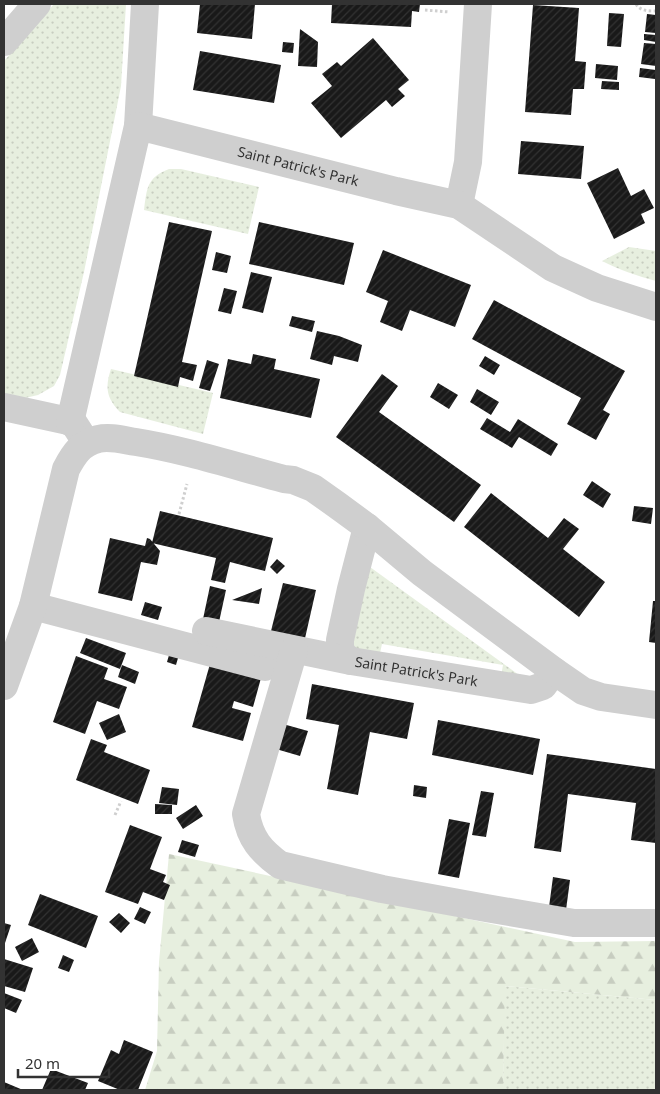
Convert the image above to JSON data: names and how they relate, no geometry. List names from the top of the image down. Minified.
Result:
{"streets":{"street":["Saint Patrick's Park"]},"scale_bar":"20 m"}
